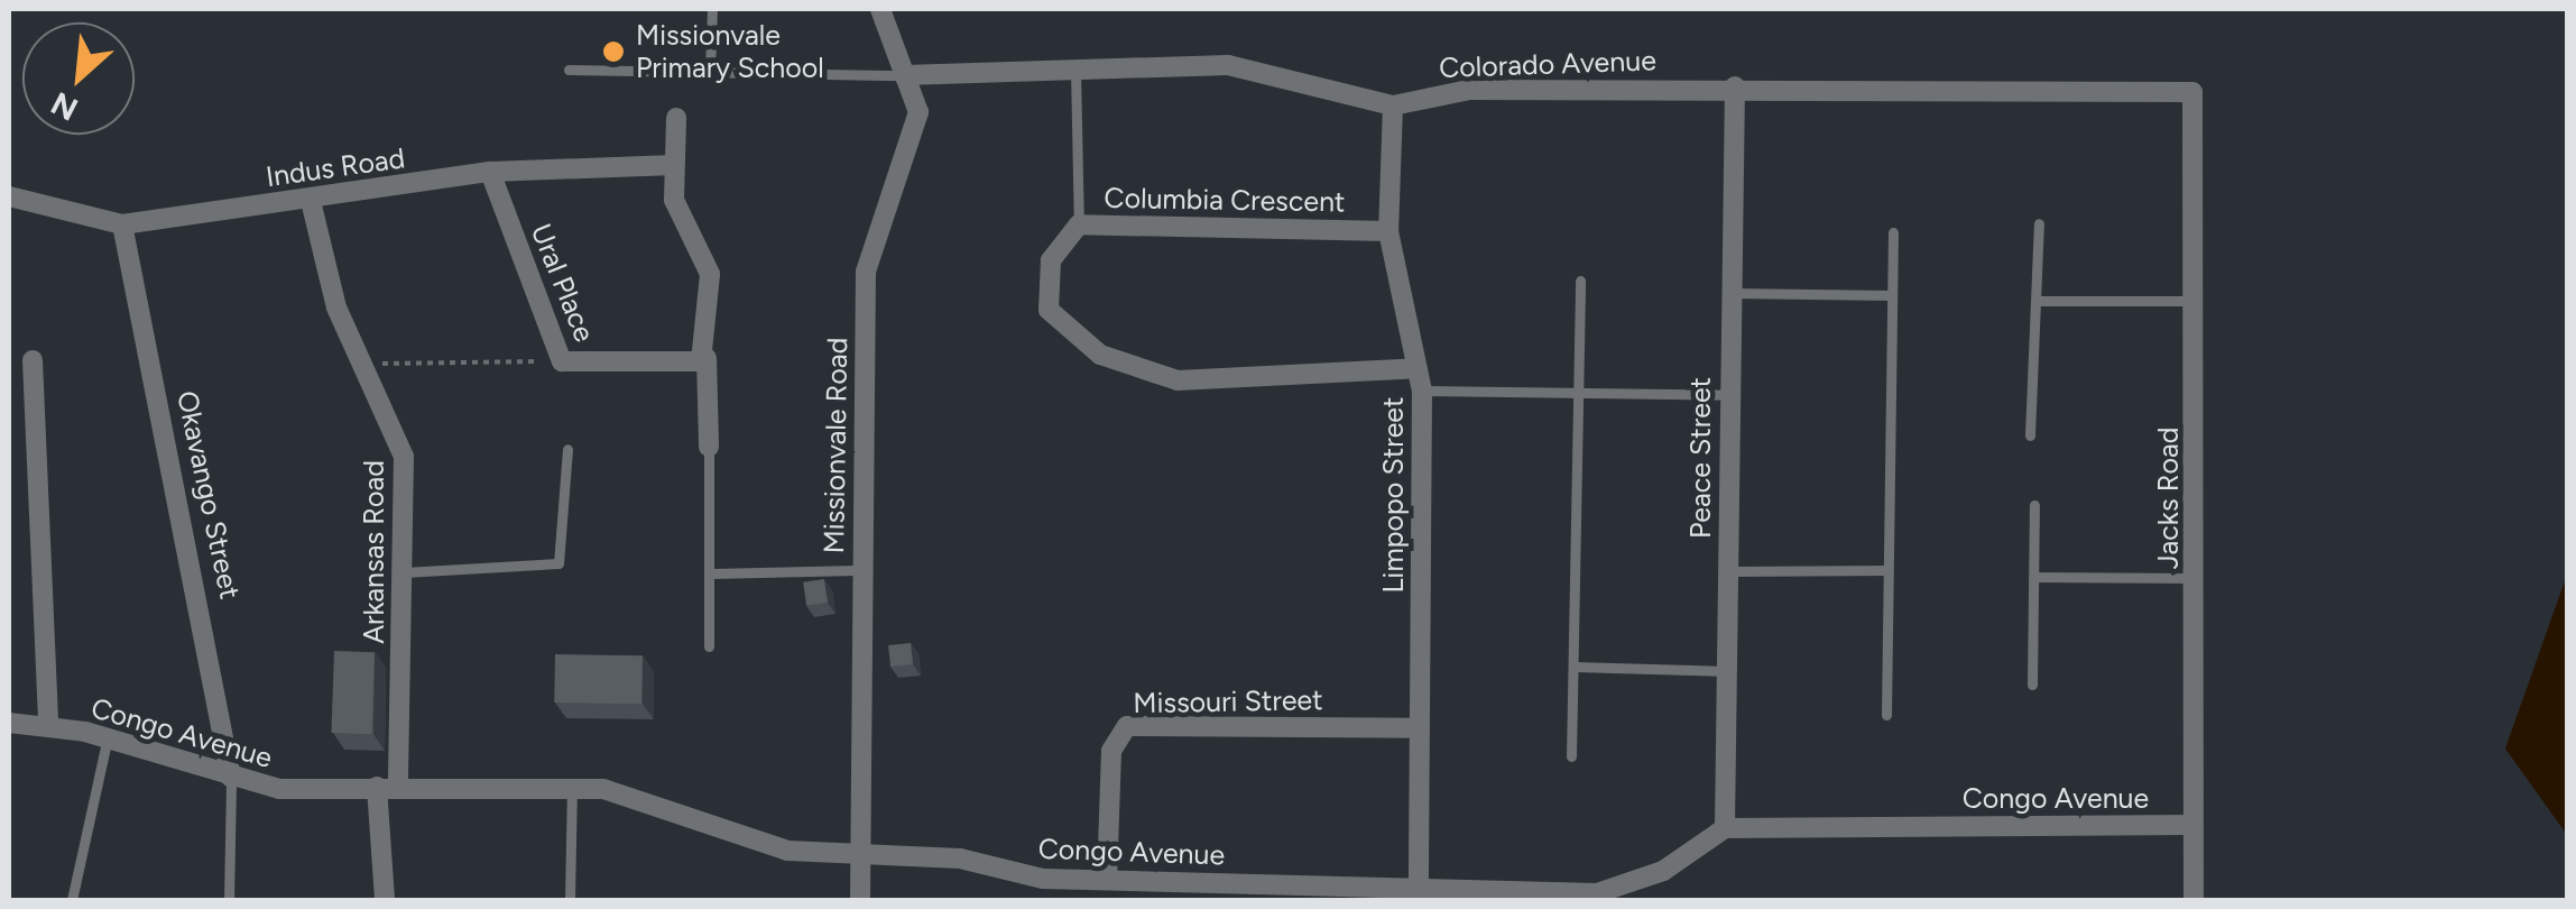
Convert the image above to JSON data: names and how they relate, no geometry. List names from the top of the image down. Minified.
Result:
{"streets":{"street":["Colorado Avenue","Indus Road","Columbia Crescent","Ural Place","Missionvale Road","Peace Street","Okavango Street","Limpopo Street","Jacks Road","Arkansas Road","Missouri Street","Congo Avenue"]},"crossings":[["Colorado Avenue","Missionvale Road"],["Colorado Avenue","Peace Street"],["Colorado Avenue","Limpopo Street"],["Colorado Avenue","Jacks Road"],["Indus Road","Ural Place"],["Indus Road","Okavango Street"],["Indus Road","Arkansas Road"],["Columbia Crescent","Limpopo Street"],["Missionvale Road","Congo Avenue"],["Peace Street","Congo Avenue"],["Okavango Street","Congo Avenue"],["Limpopo Street","Missouri Street"],["Limpopo Street","Congo Avenue"],["Jacks Road","Congo Avenue"],["Arkansas Road","Congo Avenue"],["Missouri Street","Congo Avenue"]],"places":["Missionvale Primary School"],"north":"bottom left"}
